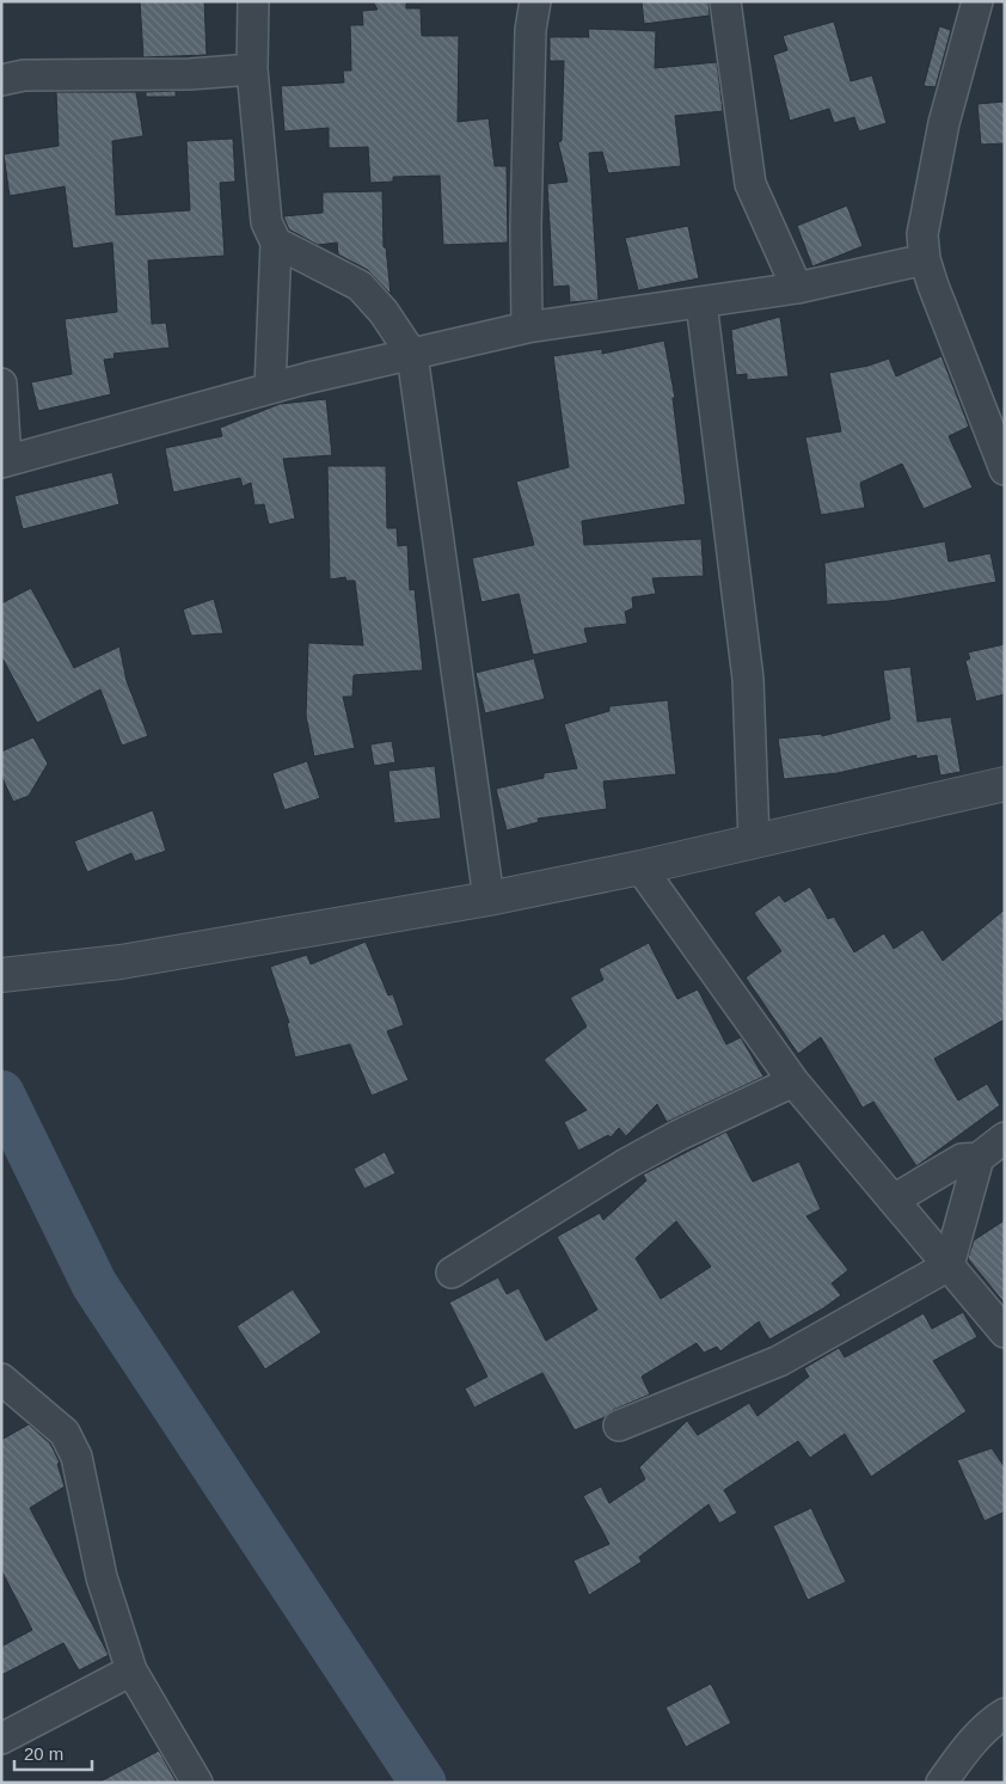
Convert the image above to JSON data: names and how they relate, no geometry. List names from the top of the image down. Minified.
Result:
{"scale_bar":"20 m"}
